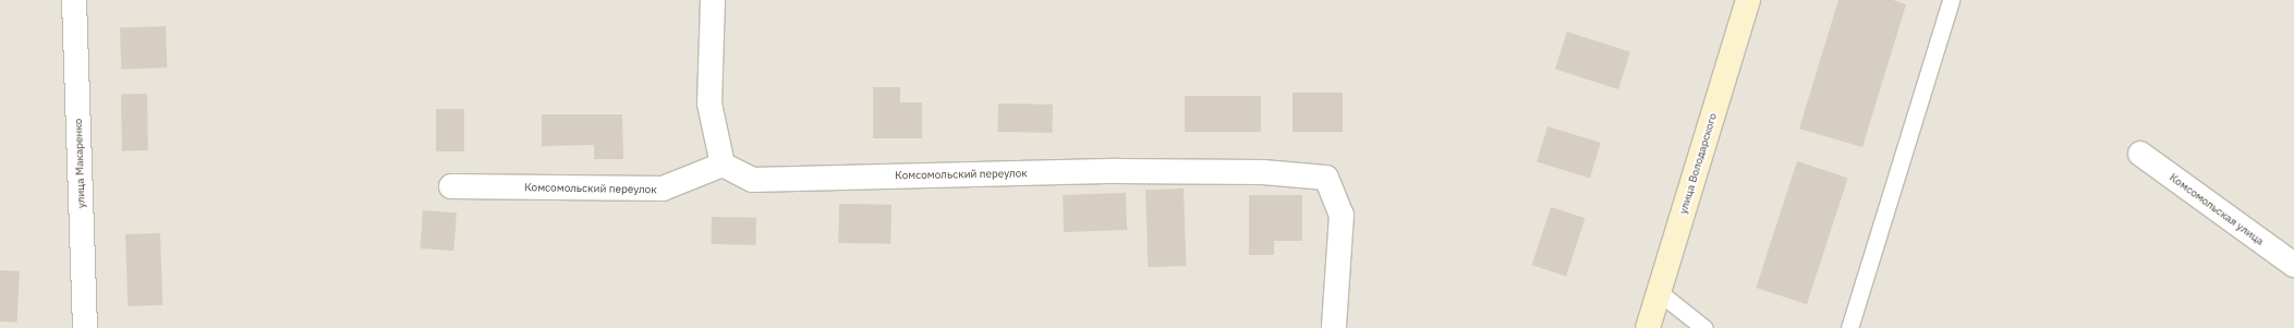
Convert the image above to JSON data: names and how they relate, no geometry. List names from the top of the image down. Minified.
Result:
{"streets":{"main road":["улица Володарского"],"street":["улица Макаренко","Комсомольский переулок","Комсомольская улица"]}}
